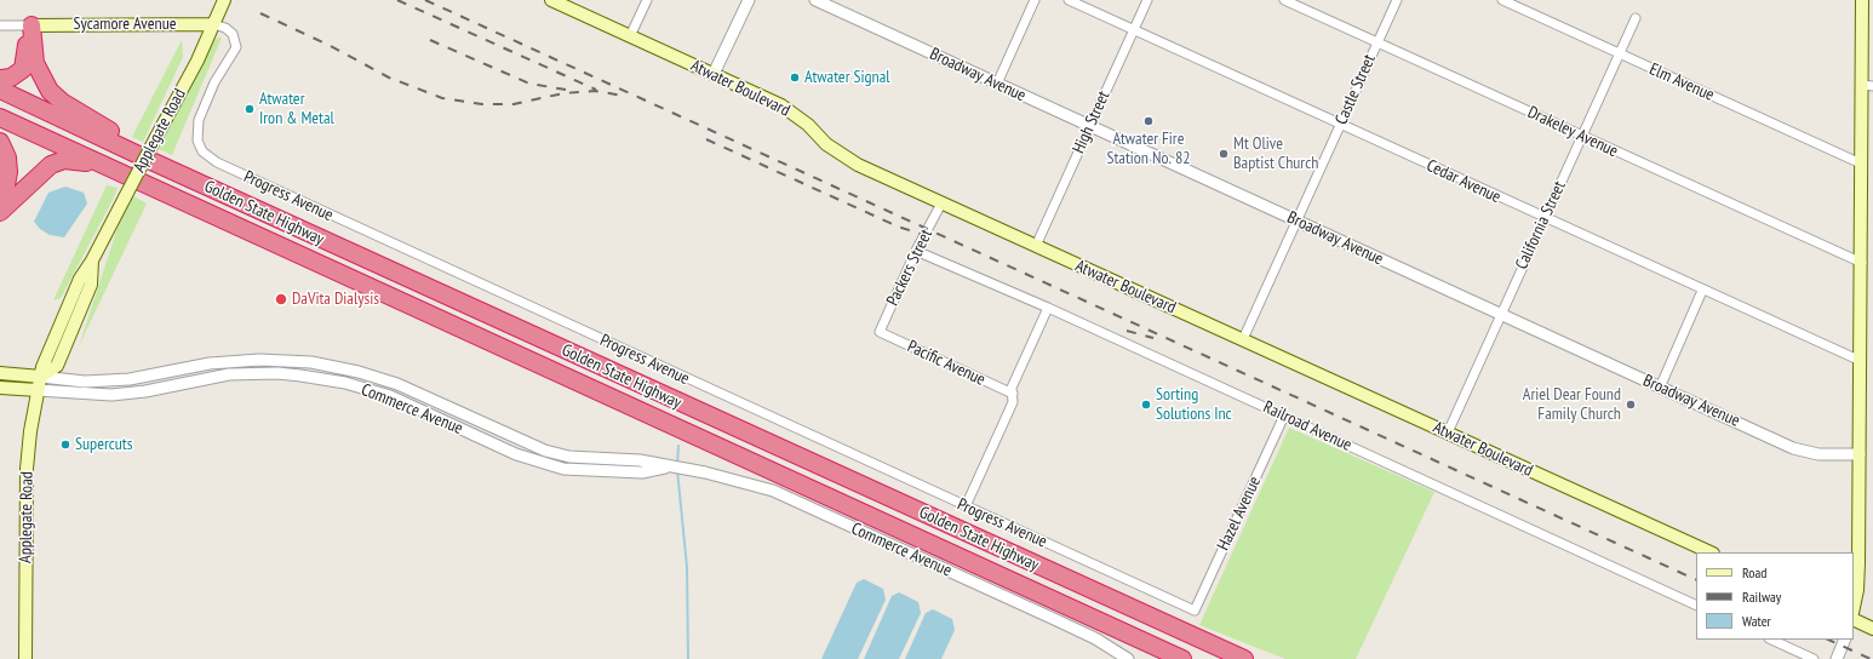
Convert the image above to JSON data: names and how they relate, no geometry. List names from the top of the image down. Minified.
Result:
{"streets":{"highway":["Golden State Highway"],"main road":["Sycamore Avenue","Atwater Boulevard","Applegate Road"],"street":["Broadway Avenue","Elm Avenue","Castle Street","High Street","Drakeley Avenue","Cedar Avenue","Progress Avenue","California Street","Packers Street","Pacific Avenue","Commerce Avenue","Railroad Avenue","Hazel Avenue"]},"crossings":[["Sycamore Avenue","Applegate Road"],["Sycamore Avenue","Progress Avenue"],["Broadway Avenue","Castle Street"],["Broadway Avenue","High Street"],["Broadway Avenue","California Street"],["Elm Avenue","California Street"],["Atwater Boulevard","Castle Street"],["Atwater Boulevard","High Street"],["Atwater Boulevard","California Street"],["Atwater Boulevard","Packers Street"],["Castle Street","Drakeley Avenue"],["Castle Street","Cedar Avenue"],["High Street","Cedar Avenue"],["Applegate Road","Progress Avenue"],["Applegate Road","Commerce Avenue"],["Drakeley Avenue","California Street"],["Cedar Avenue","California Street"],["Progress Avenue","Hazel Avenue"],["Packers Street","Pacific Avenue"],["Packers Street","Railroad Avenue"],["Railroad Avenue","Hazel Avenue"]],"places":["Atwater Signal","Atwater Iron & Metal","Atwater Fire Station No. 82","Mt Olive Baptist Church","DaVita Dialysis","Sorting Solutions Inc","Ariel Dear Found Family Church","Supercuts"],"legend":["Road","Railway","Water"]}
